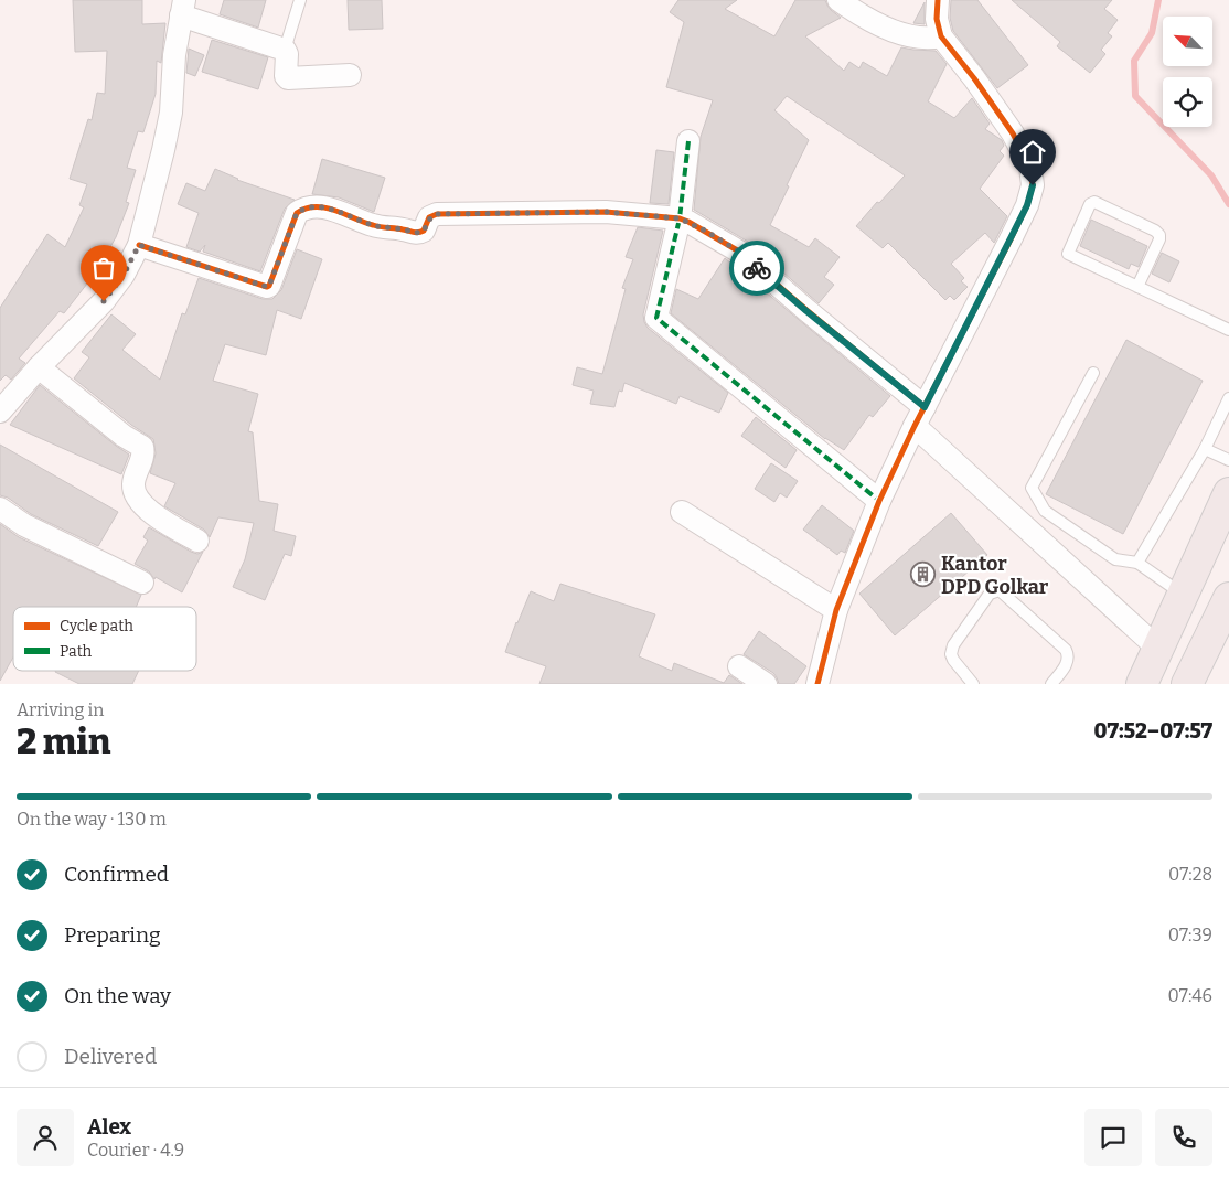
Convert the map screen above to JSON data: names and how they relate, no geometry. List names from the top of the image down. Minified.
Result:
{"places":{"building":["Kantor DPD Golkar"]},"legend":["Cycle path","Path"],"north":"top left","page":{"heading":["2 min","Arriving in","07:52–07:57"],"panel":["Alex","Courier · 4.9"],"bar":"On the way · 130 m","list":[["Confirmed","07:28"],["Preparing","07:39"],["On the way","07:46"],"Delivered"]}}
